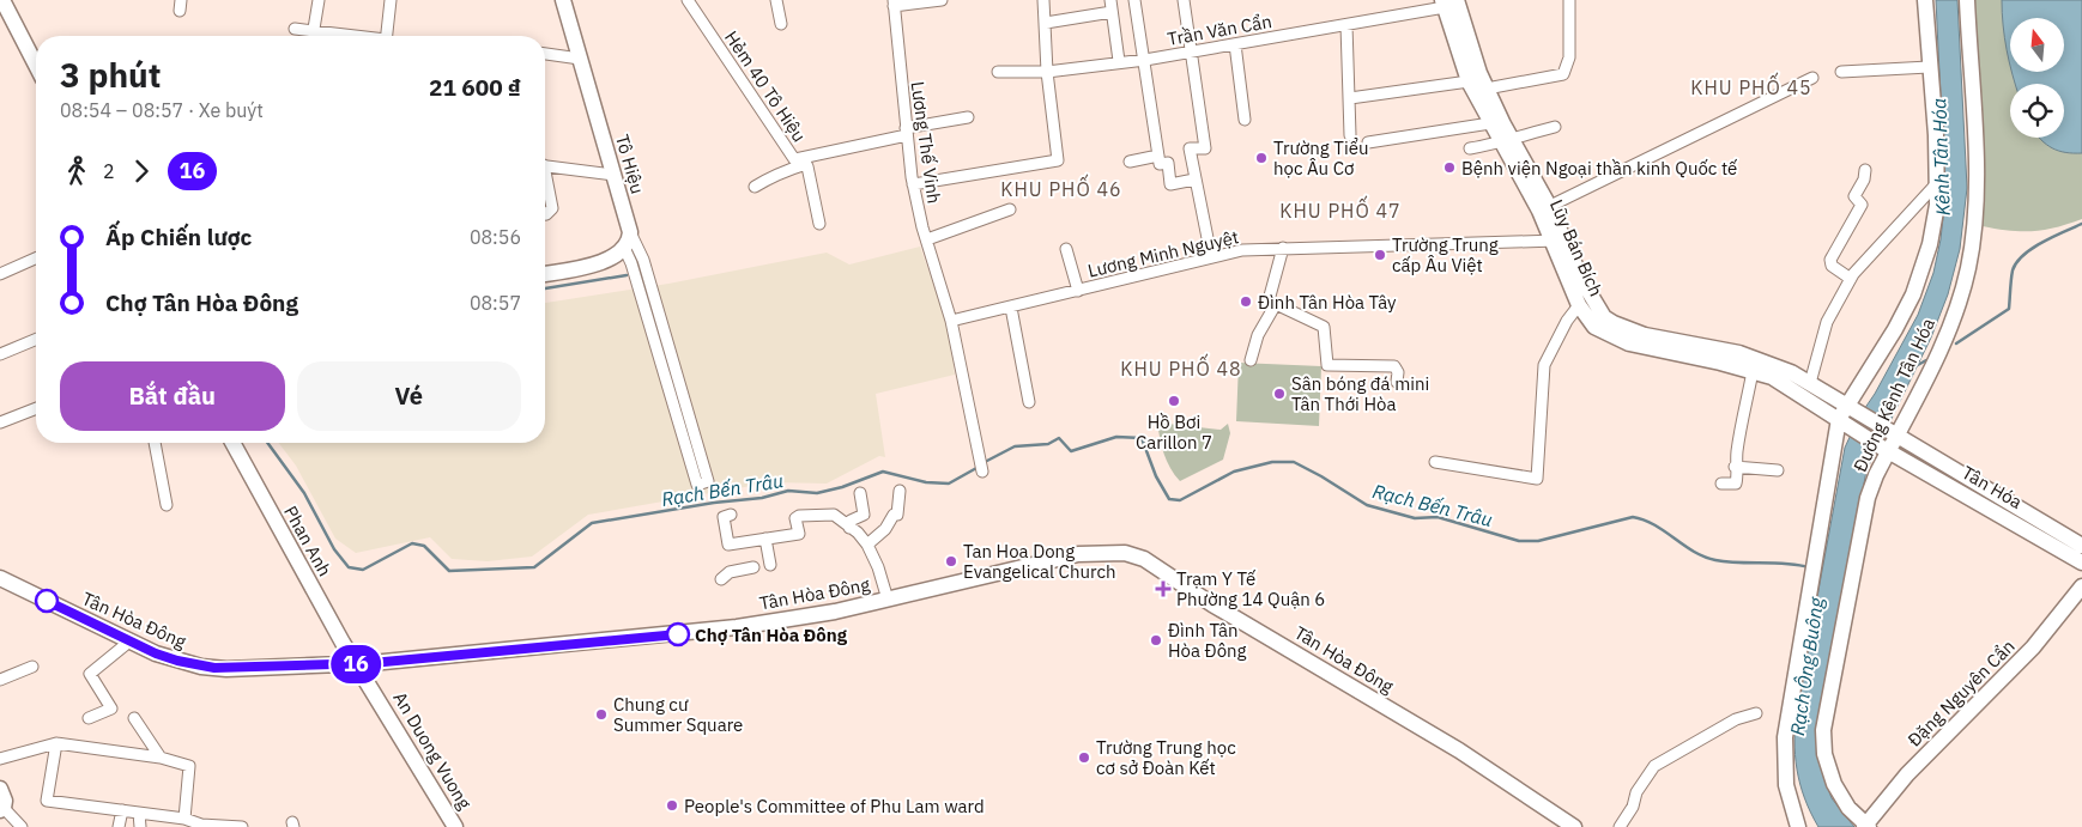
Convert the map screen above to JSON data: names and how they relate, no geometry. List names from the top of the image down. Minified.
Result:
{"streets":{"street":["Trần Văn Cẩn","Hẻm 40 Tô Hiệu","Lương Thế Vinh","Tô Hiệu","Lũy Bán Bích","Lương Minh Nguyệt","Đường Kênh Tân Hóa","Tân Hóa","Phan Anh","Tân Hòa Đông","Đặng Nguyên Cẩn","An Duong Vuong"]},"crossings":[["Trần Văn Cẩn","Lũy Bán Bích"],["Lương Thế Vinh","Lương Minh Nguyệt"],["Lũy Bán Bích","Lương Minh Nguyệt"],["Lũy Bán Bích","Đường Kênh Tân Hóa"],["Lũy Bán Bích","Tân Hóa"],["Lương Minh Nguyệt","Tân Hóa"],["Đường Kênh Tân Hóa","Tân Hóa"],["Đường Kênh Tân Hóa","Đặng Nguyên Cẩn"],["Phan Anh","Tân Hòa Đông"],["Phan Anh","An Duong Vuong"],["Tân Hòa Đông","An Duong Vuong"]],"districts":["KHU PHỐ 45","KHU PHỐ 46","KHU PHỐ 47","KHU PHỐ 48"],"water":["Kênh Tân Hóa","Rạch Bến Trâu","Rạch Ông Buông"],"places":{"other":["Trường Tiểu học Âu Cơ","Bệnh viện Ngoại thần kinh Quốc tế","Trường Trung cấp Âu Việt","Đình Tân Hòa Tây","Sân bóng đá mini Tân Thới Hòa","Hồ Bơi Carillon 7","Tan Hoa Dong Evangelical Church","Chợ Tân Hòa Đông","Đình Tân Hòa Đông","Chung cư Summer Square","Trường Trung học cơ sở Đoàn Kết","People's Committee of Phu Lam ward"],"health":["Trạm Y Tế Phường 14 Quận 6"]},"lines":["bus line 16"],"north":"top","page":{"on_map":"16","heading":["3 phút","08:54 – 08:57 · Xe buýt","21 600 ₫"],"legs":["2","16"],"list":[{"name":"Ấp Chiến lược","value":"08:56"},{"name":"Chợ Tân Hòa Đông","value":"08:57"}],"buttons":["Bắt đầu","Vé"]}}
